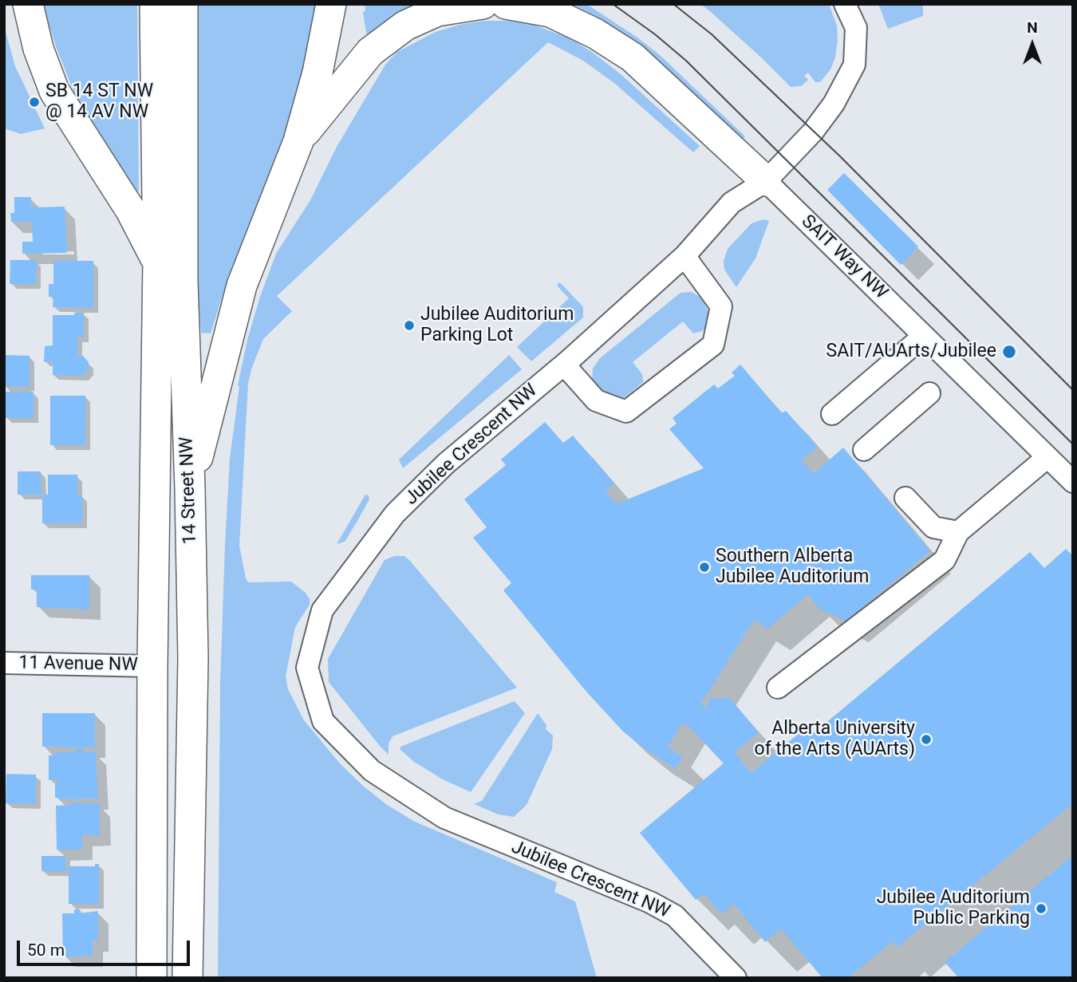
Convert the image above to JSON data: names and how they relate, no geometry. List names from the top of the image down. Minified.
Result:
{"streets":{"main road":["14 Street NW"],"street":["SAIT Way NW","Jubilee Crescent NW","11 Avenue NW"]},"crossings":[["SAIT Way NW","Jubilee Crescent NW"],["14 Street NW","11 Avenue NW"]],"places":["SB 14 ST NW @ 14 AV NW","Jubilee Auditorium Parking Lot","SAIT/AUArts/Jubilee","Southern Alberta Jubilee Auditorium","Alberta University of the Arts (AUArts)","Jubilee Auditorium Public Parking"],"scale_bar":"50 m","north":"top"}
